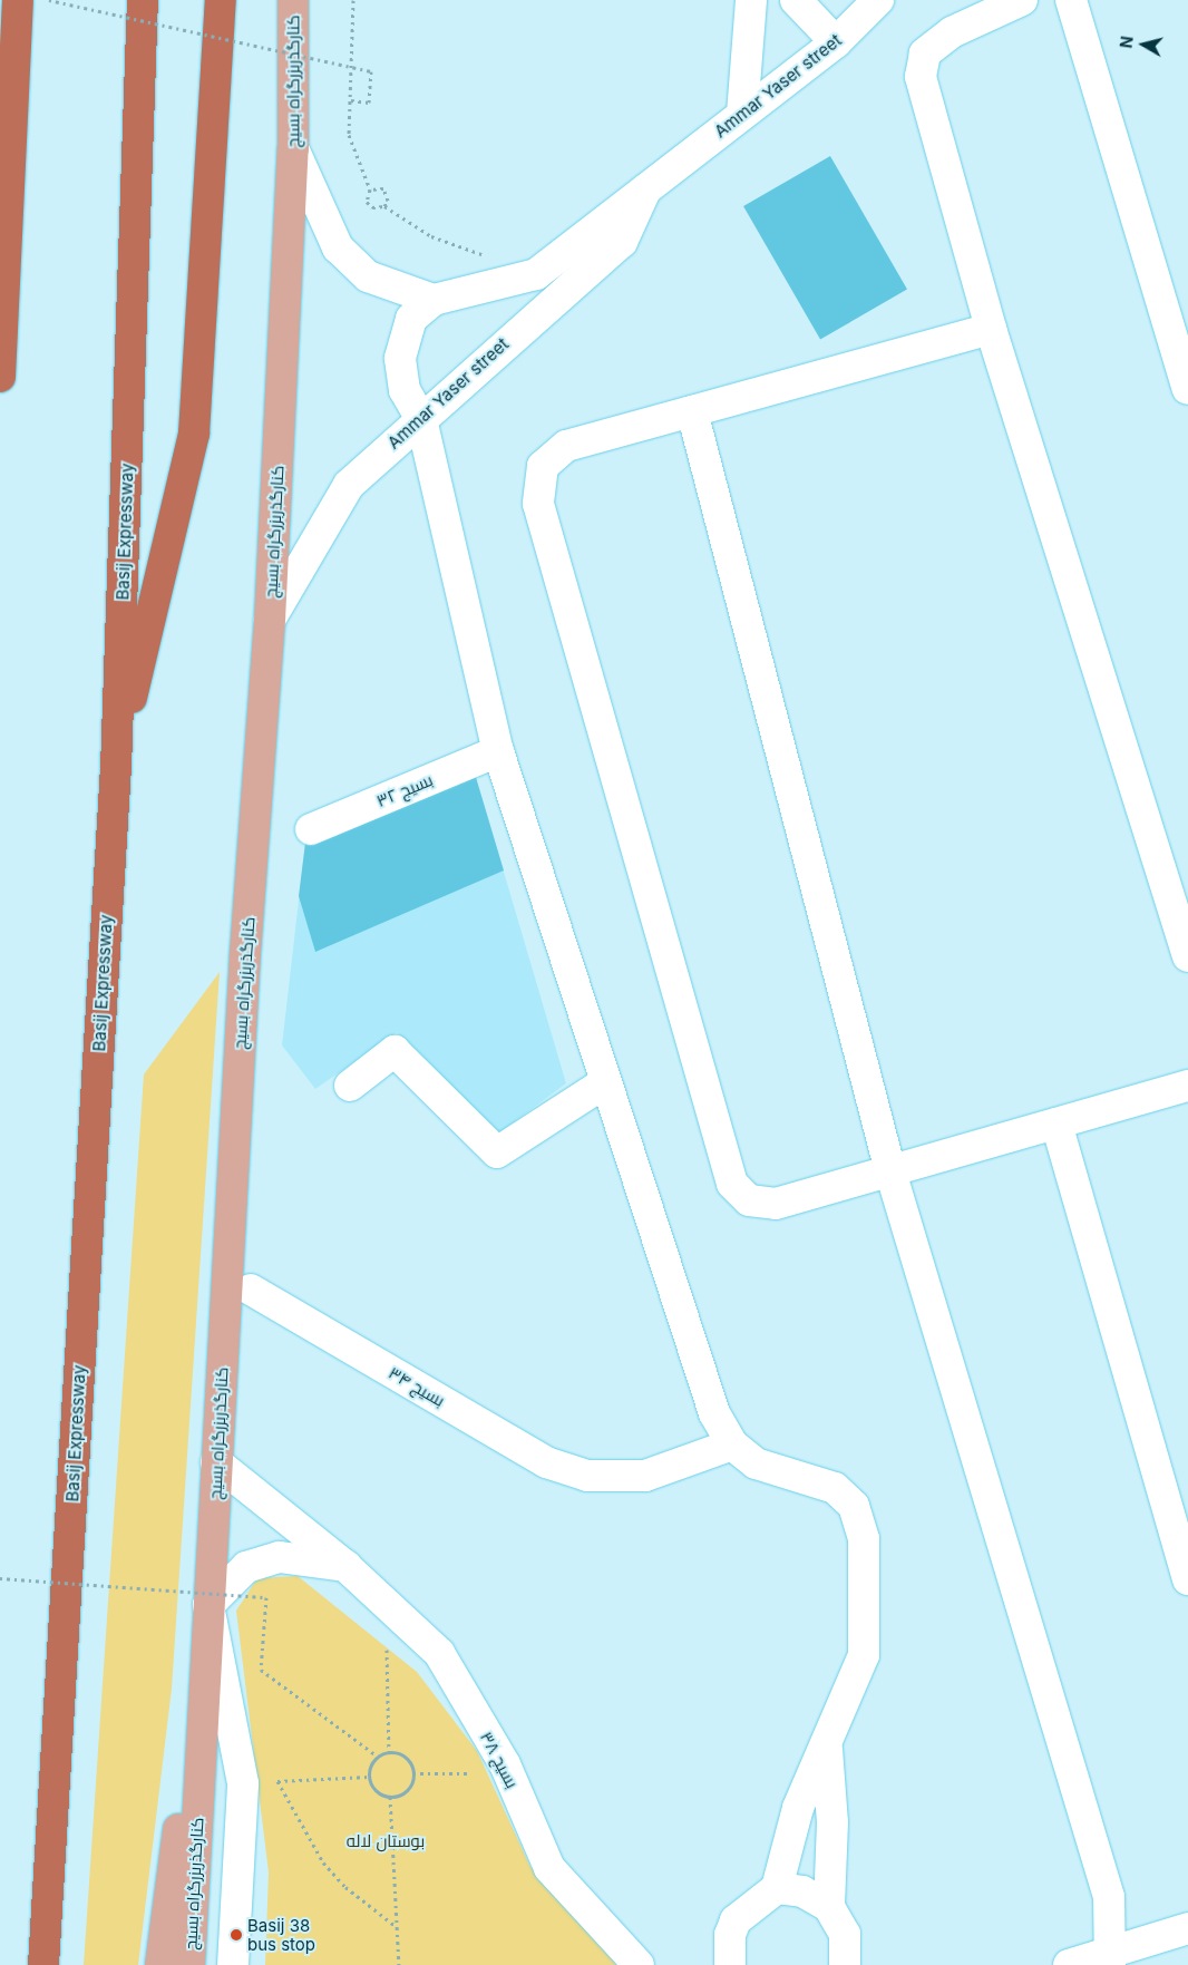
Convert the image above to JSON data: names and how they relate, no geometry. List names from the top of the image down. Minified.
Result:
{"streets":{"highway":["Basij Expressway"],"main road":["کنارگذربزرگراه بسیج"],"street":["Ammar Yaser street","بسیج ۳۲","بسیج ۳۴","بسیج ۳۸"]},"crossings":[["کنارگذربزرگراه بسیج","Ammar Yaser street"],["کنارگذربزرگراه بسیج","بسیج ۳۸"]],"parks":["بوستان لاله"],"places":["Basij 38 bus stop"],"north":"left"}
